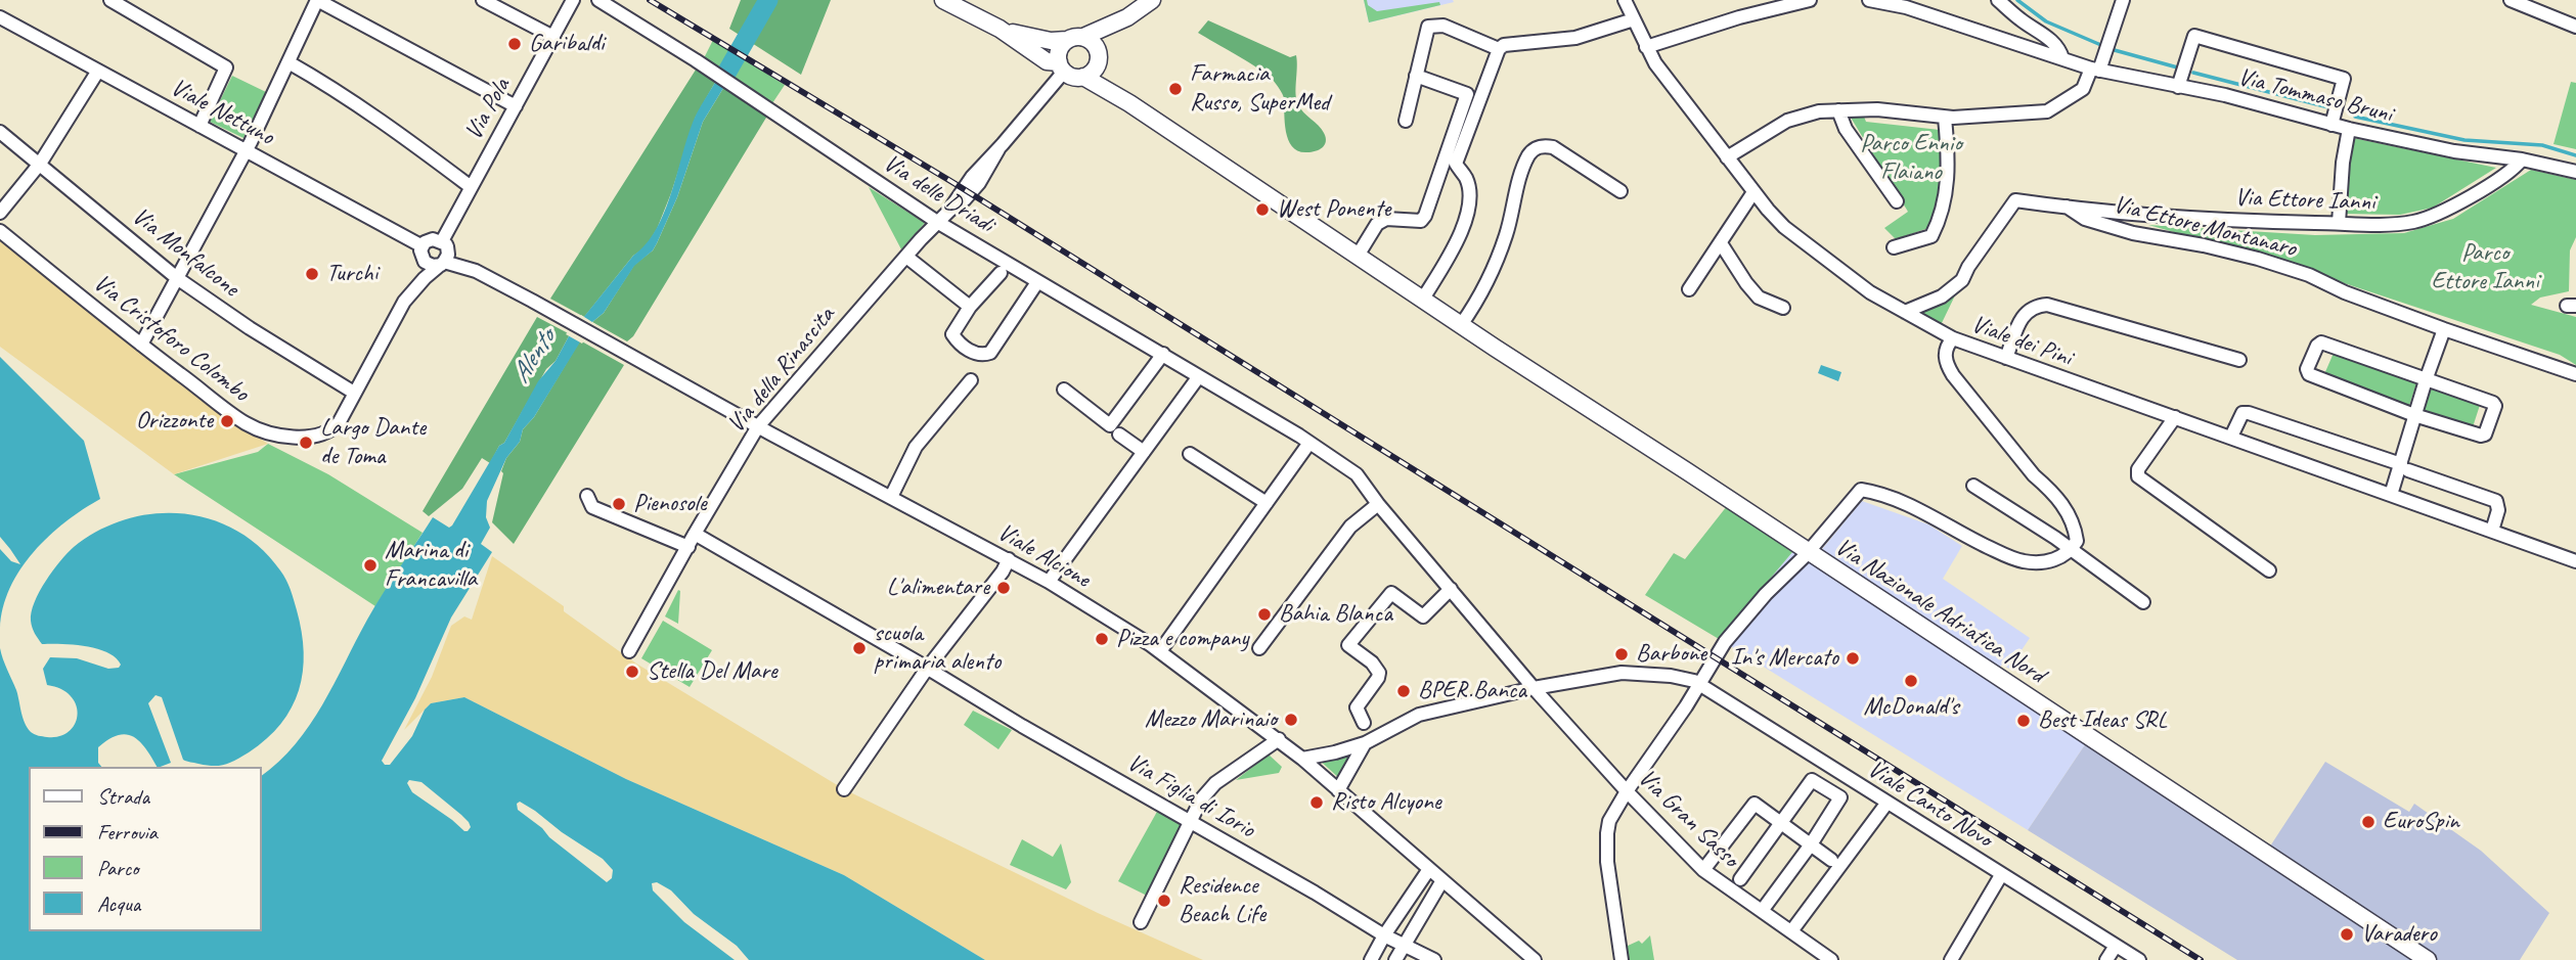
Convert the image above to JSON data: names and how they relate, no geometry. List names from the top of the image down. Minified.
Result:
{"streets":{"main road":["Via Nazionale Adriatica Nord"],"street":["Via Tommaso Bruni","Via Pola","Viale Nettuno","Via delle Driadi","Via Ettore Ianni","Via Ettore Montanaro","Via Monfalcone","Via Cristoforo Colombo","Viale dei Pini","Via della Rinascita","Viale Alcione","Via Figlia di Iorio","Viale Canto Novo","Via Gran Sasso"]},"crossings":[["Via Tommaso Bruni","Via Ettore Ianni"],["Via Pola","Viale Nettuno"],["Via Pola","Viale Alcione"],["Viale Nettuno","Viale Alcione"],["Via delle Driadi","Via della Rinascita"],["Via delle Driadi","Via Gran Sasso"],["Via Ettore Ianni","Via Ettore Montanaro"],["Via Monfalcone","Via Cristoforo Colombo"],["Via della Rinascita","Viale Alcione"],["Via della Rinascita","Via Nazionale Adriatica Nord"],["Via della Rinascita","Via Figlia di Iorio"]],"water":["Alento"],"parks":["Parco Ennio Flaiano","Parco Ettore Ianni"],"places":["Garibaldi","Farmacia Russo, SuperMed","West Ponente","Turchi","Orizzonte","Largo Dante de Toma","Pienosole","Marina di Francavilla","L'alimentare","Bahia Blanca","Pizza e company","scuola primaria alento","Barbone","In's Mercato","Stella Del Mare","McDonald's","BPER Banca","Mezzo Marinaio","Best Ideas SRL","Risto Alcyone","EuroSpin","Residence Beach Life","Varadero"],"legend":["Strada","Ferrovia","Parco","Acqua"]}
